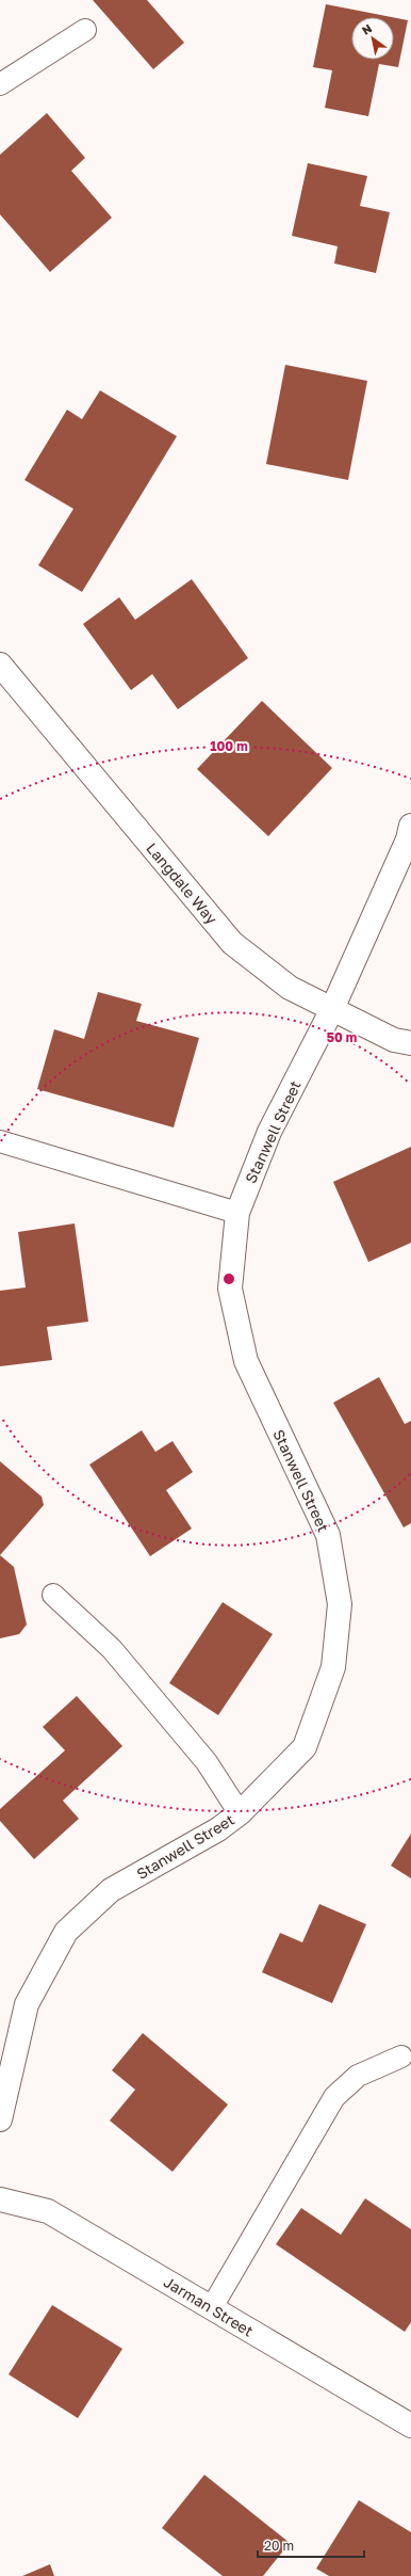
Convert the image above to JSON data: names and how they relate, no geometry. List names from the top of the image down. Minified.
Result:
{"streets":{"street":["Langdale Way","Stanwell Street","Jarman Street"]},"crossings":[["Langdale Way","Stanwell Street"]],"scale_bar":"20 m","north":"top left","rings":["100 m","50 m"]}
